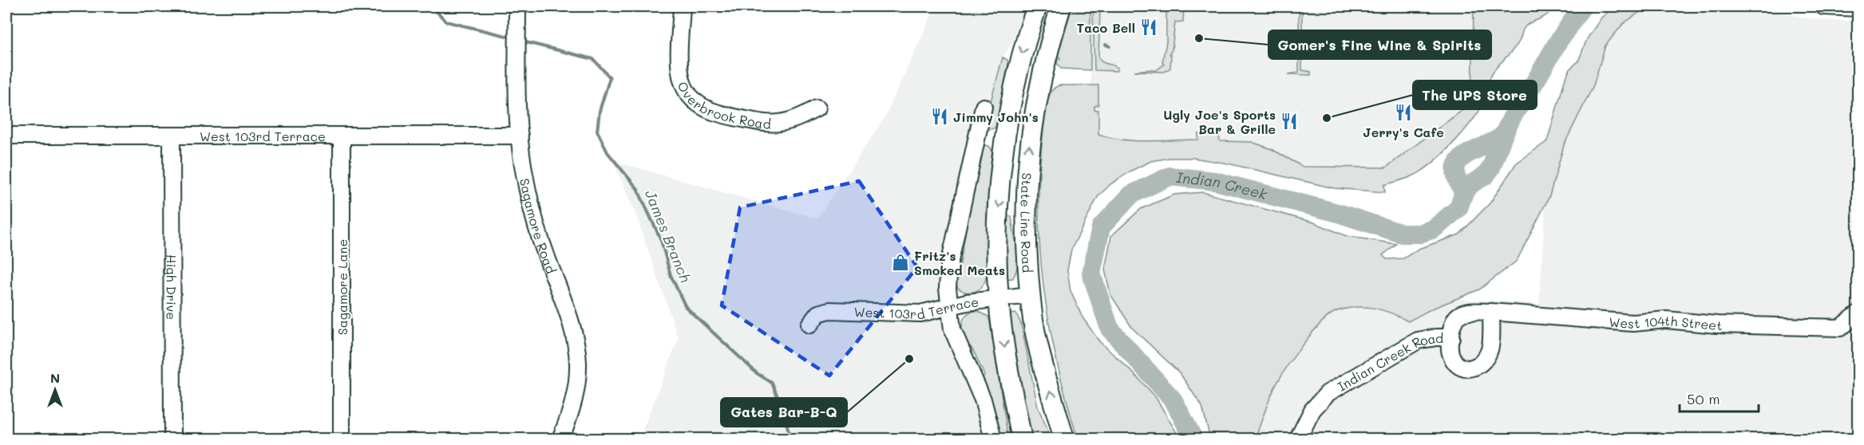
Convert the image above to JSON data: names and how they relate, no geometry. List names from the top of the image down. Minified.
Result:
{"streets":{"main road":["State Line Road"],"street":["Overbrook Road","West 103rd Terrace","Sagamore Road","High Drive","Sagamore Lane","West 104th Street","Indian Creek Road"]},"crossings":[["West 103rd Terrace","State Line Road"],["West 103rd Terrace","Sagamore Road"],["West 103rd Terrace","High Drive"],["West 103rd Terrace","Sagamore Lane"],["West 104th Street","Indian Creek Road"]],"water":["Indian Creek","James Branch"],"places":{"restaurant":["Taco Bell","Jerry's Cafe","Jimmy John's","Ugly Joe's Sports Bar & Grille"],"other":["Gomer's Fine Wine & Spirits","The UPS Store","Gates Bar-B-Q"],"shop":["Fritz's Smoked Meats"]},"scale_bar":"50 m","north":"top"}
